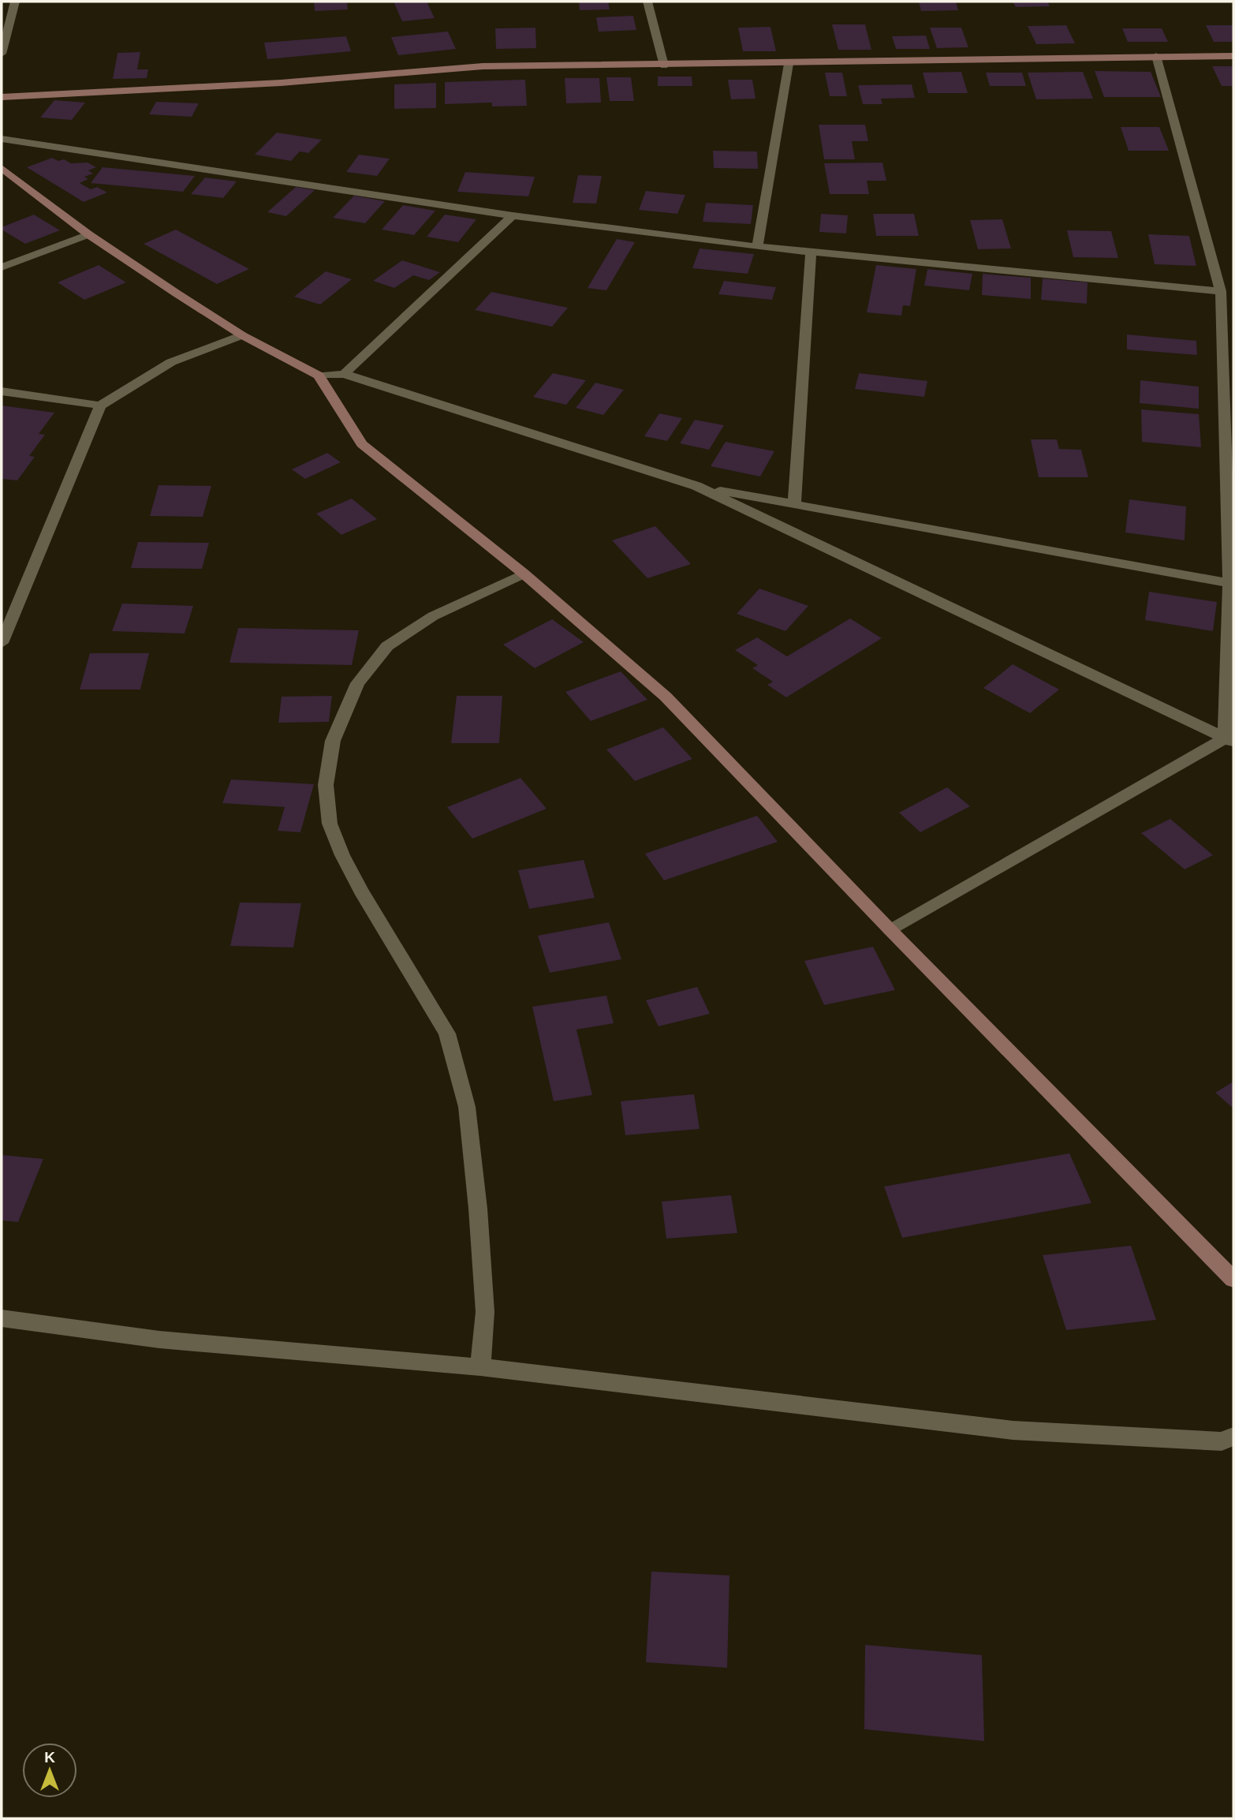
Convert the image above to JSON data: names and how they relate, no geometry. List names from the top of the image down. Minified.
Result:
{"north":"top"}
